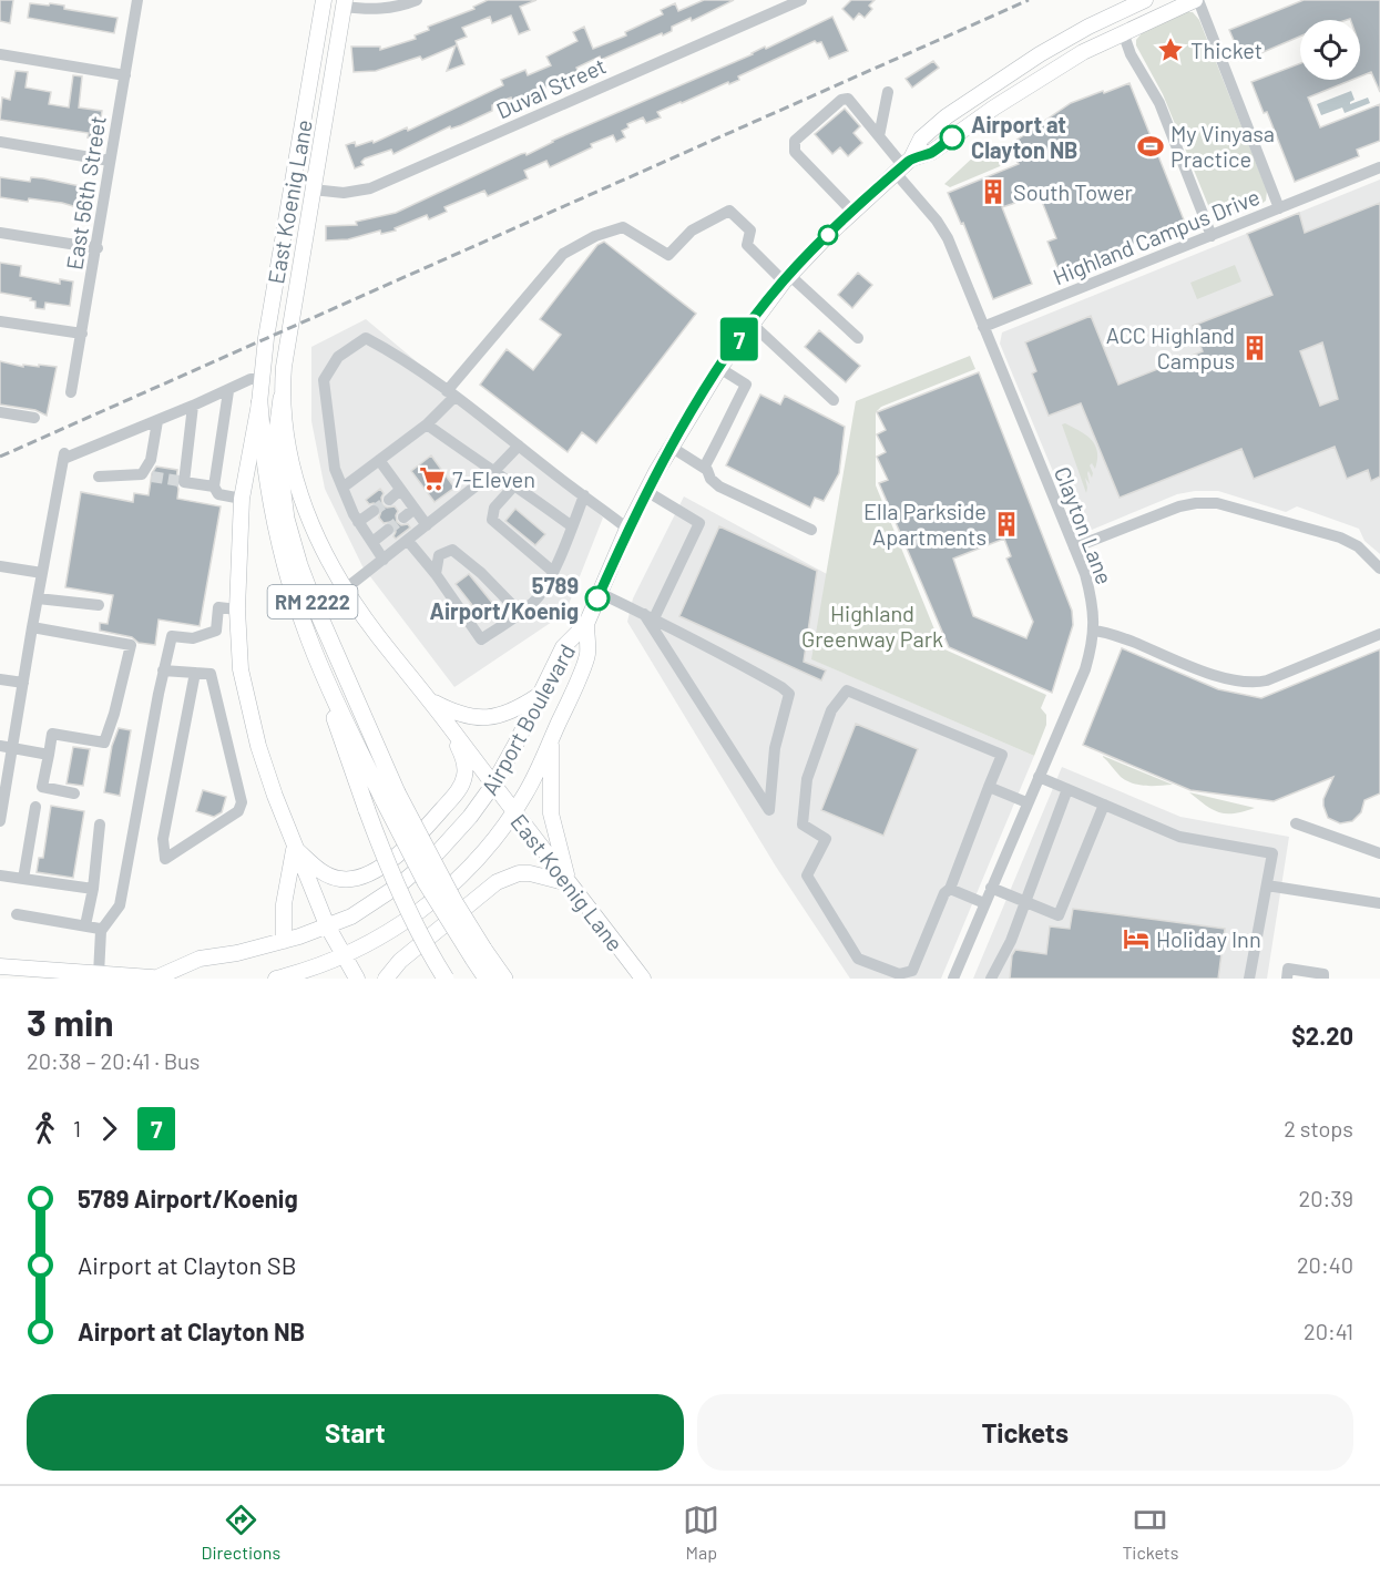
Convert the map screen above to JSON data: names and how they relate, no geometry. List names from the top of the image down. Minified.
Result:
{"streets":{"highway":["RM 2222"],"main road":["East Koenig Lane","Airport Boulevard"],"street":["Duval Street","East 56th Street","Highland Campus Drive","Clayton Lane"]},"crossings":[["Duval Street","East Koenig Lane"],["East Koenig Lane","RM 2222"],["East Koenig Lane","Airport Boulevard"],["Highland Campus Drive","Clayton Lane"],["Clayton Lane","Airport Boulevard"]],"parks":["Highland Greenway Park"],"places":{"place":["Thicket"],"other":["Airport at Clayton NB","5789 Airport/Koenig"],"sports":["My Vinyasa Practice"],"building":["South Tower","ACC Highland Campus","Ella Parkside Apartments"],"supermarket":["7-Eleven"],"hotel":["Holiday Inn"]},"lines":["bus line 7"],"page":{"on_map":"7","heading":["3 min","20:38 – 20:41 · Bus","$2.20"],"legs":["1","7","2 stops"],"list":[{"name":"5789 Airport/Koenig","value":"20:39"},{"name":"Airport at Clayton SB","value":"20:40"},{"name":"Airport at Clayton NB","value":"20:41"}],"buttons":["Start","Tickets"],"tabs":["Directions","Map","Tickets"]}}
